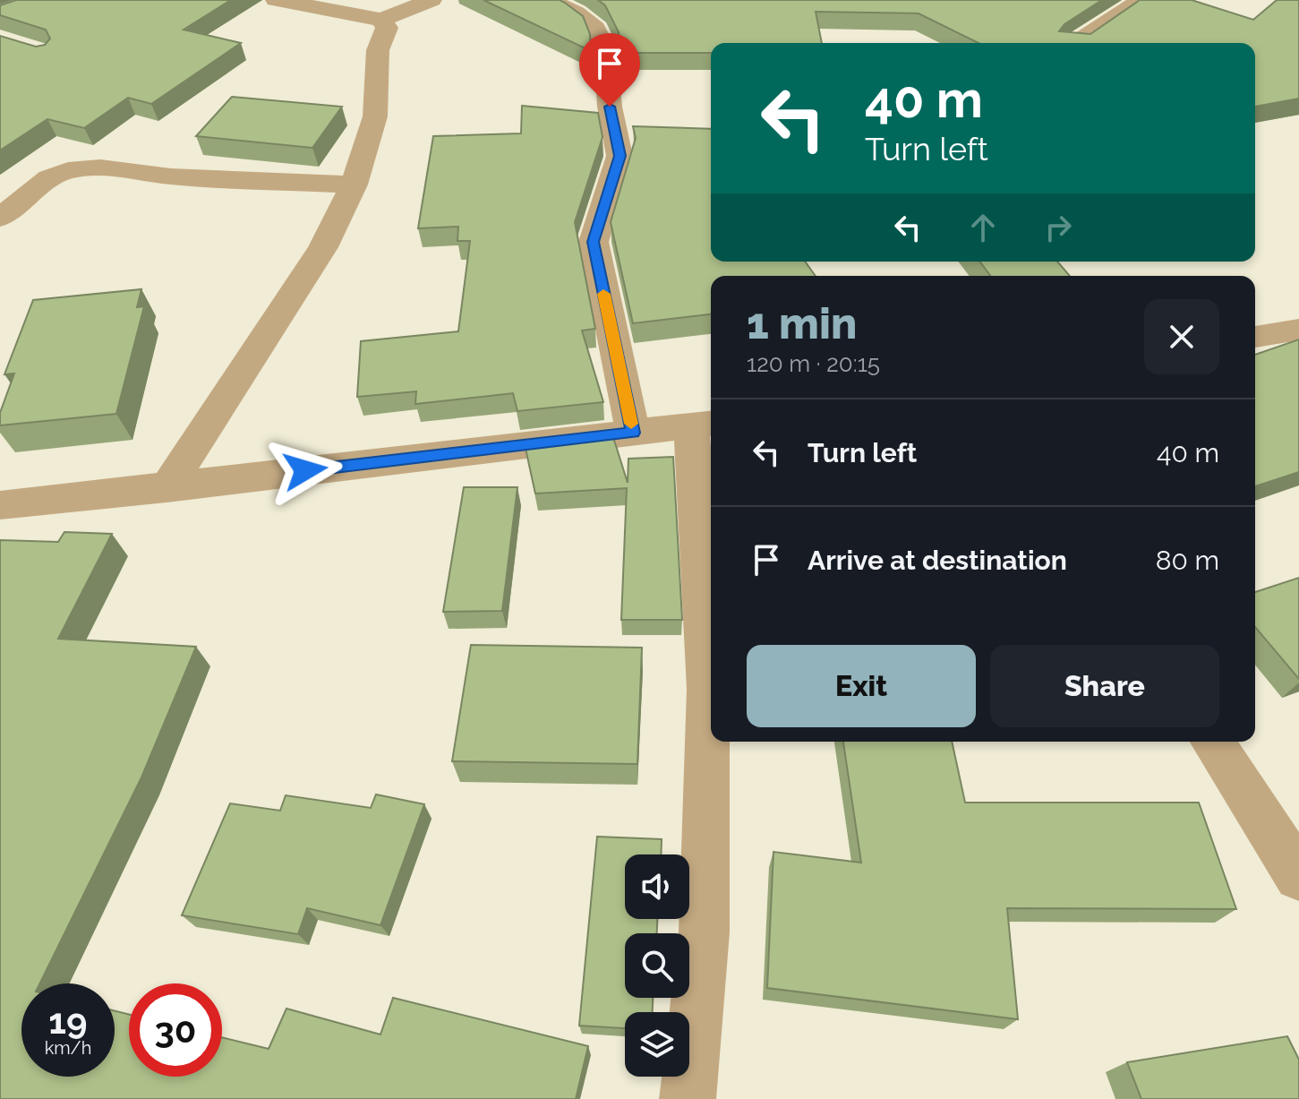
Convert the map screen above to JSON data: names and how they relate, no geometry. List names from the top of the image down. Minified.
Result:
{"page":{"turn":["40 m","Turn left"],"heading":["1 min","120 m · 20:15"],"list":[{"name":"Turn left","value":"40 m"},{"name":"Arrive at destination","value":"80 m"}],"buttons":["Exit","Share"],"speed":"19 km/h","limit":"30"}}
